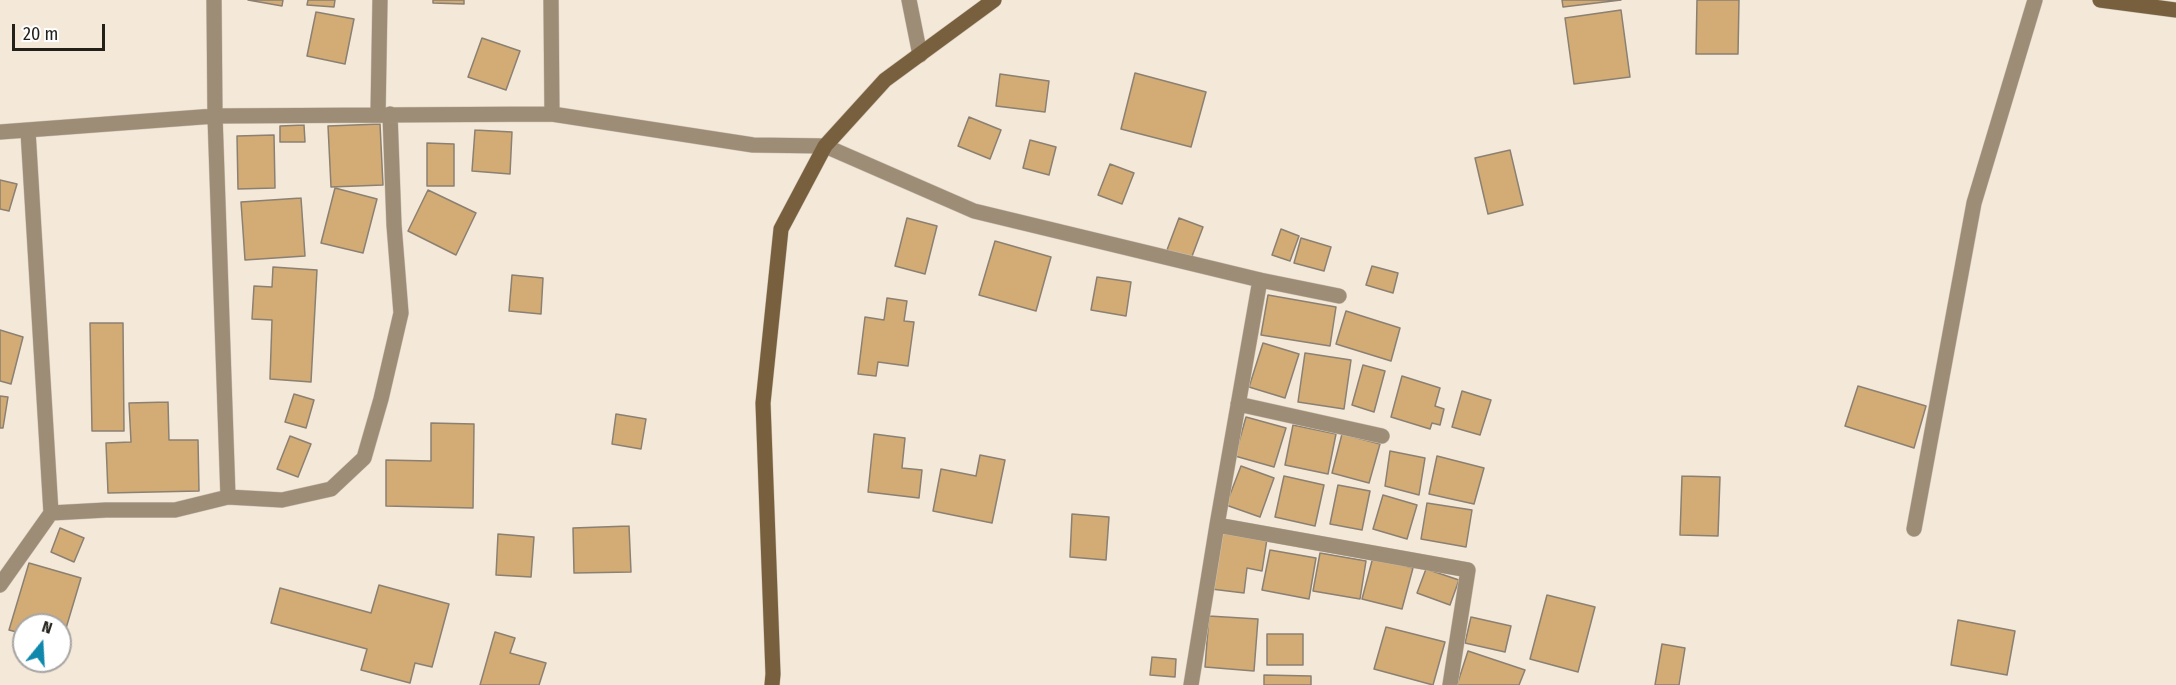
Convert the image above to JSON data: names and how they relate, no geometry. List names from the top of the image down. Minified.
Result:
{"scale_bar":"20 m","north":"top"}
